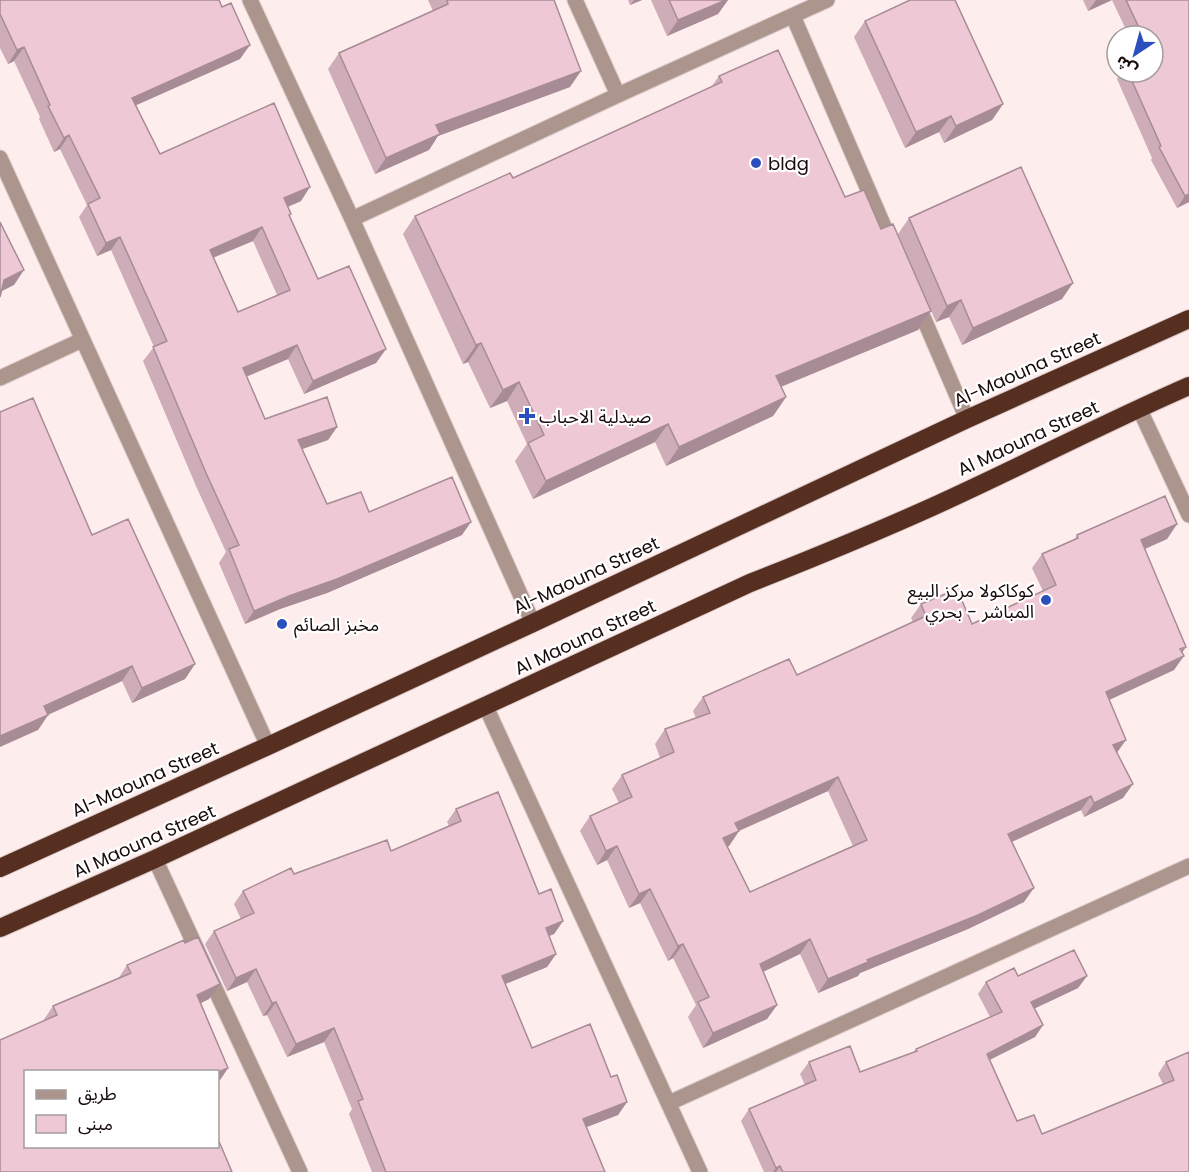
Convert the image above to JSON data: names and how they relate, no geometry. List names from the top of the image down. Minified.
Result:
{"streets":{"highway":["Al-Maouna Street","Al Maouna Street"]},"places":{"other":["bldg","كوكاكولا مركز البيع المباشر - بحري","مخبز الصائم"],"health":["صيدلية الاحباب"]},"legend":["طريق","مبنى"],"north":"bottom left"}
